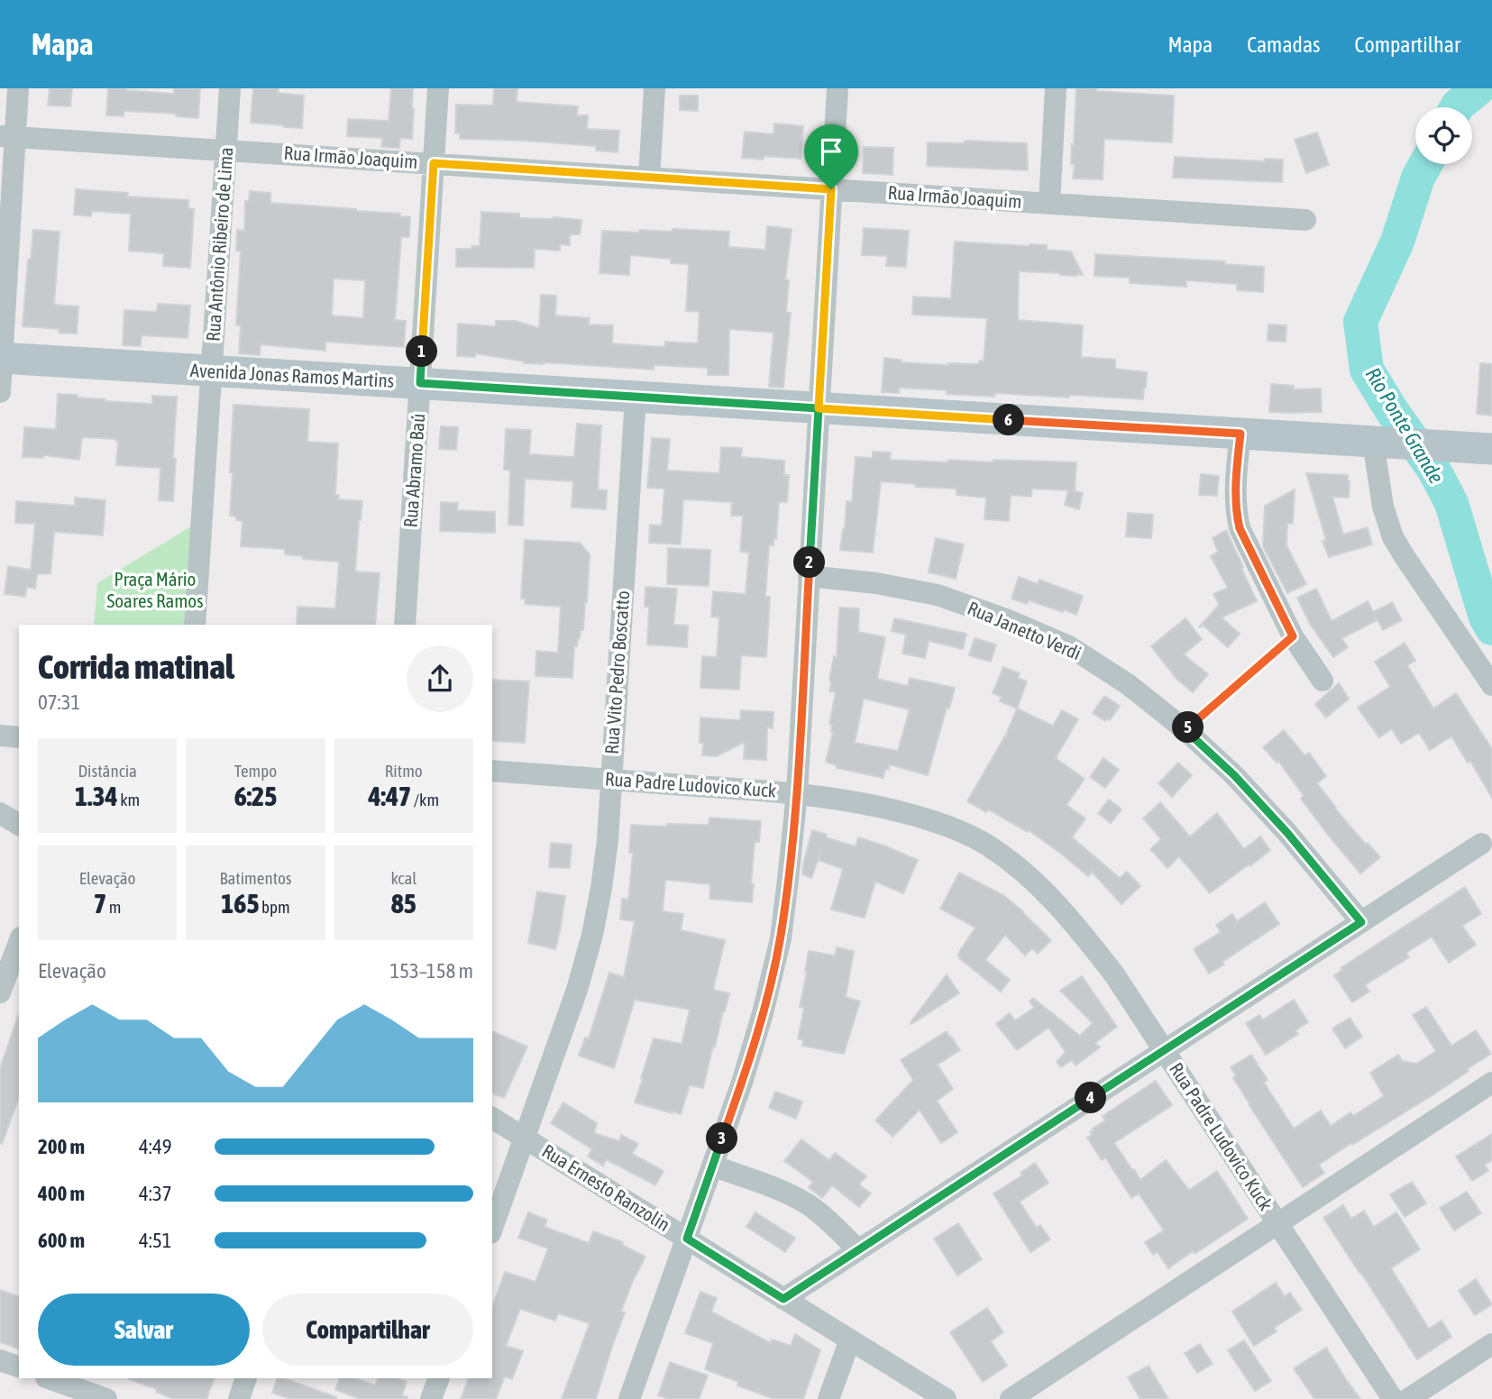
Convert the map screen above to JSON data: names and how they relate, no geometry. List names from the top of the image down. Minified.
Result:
{"streets":{"main road":["Avenida Jonas Ramos Martins"],"street":["Rua Irmão Joaquim","Rua Antônio Ribeiro de Lima","Rua Abramo Baú","Rua Janetto Verdi","Rua Vito Pedro Boscatto","Rua Padre Ludovico Kuck","Rua Ernesto Ranzolin"]},"crossings":[["Rua Irmão Joaquim","Rua Antônio Ribeiro de Lima"],["Rua Irmão Joaquim","Rua Abramo Baú"],["Rua Antônio Ribeiro de Lima","Avenida Jonas Ramos Martins"],["Avenida Jonas Ramos Martins","Rua Abramo Baú"],["Avenida Jonas Ramos Martins","Rua Vito Pedro Boscatto"],["Rua Vito Pedro Boscatto","Rua Padre Ludovico Kuck"],["Rua Vito Pedro Boscatto","Rua Ernesto Ranzolin"]],"water":["Rio Ponte Grande"],"parks":["Praça Mário Soares Ramos"],"page":{"header":"Mapa","nav":["Mapa","Camadas","Compartilhar"],"pins":["1","6","2","5","4","3"],"heading":["Corrida matinal","07:31"],"stats":[["Distância","1.34 km"],["Tempo","6:25"],["Ritmo","4:47 /km"],["Elevação","7 m"],["Batimentos","165 bpm"],["kcal","85"]],"chart":["Elevação","153–158 m"],"list":[{"name":"200 m","note":"4:49"},{"name":"400 m","note":"4:37"},{"name":"600 m","note":"4:51"}],"buttons":["Salvar","Compartilhar"]}}
